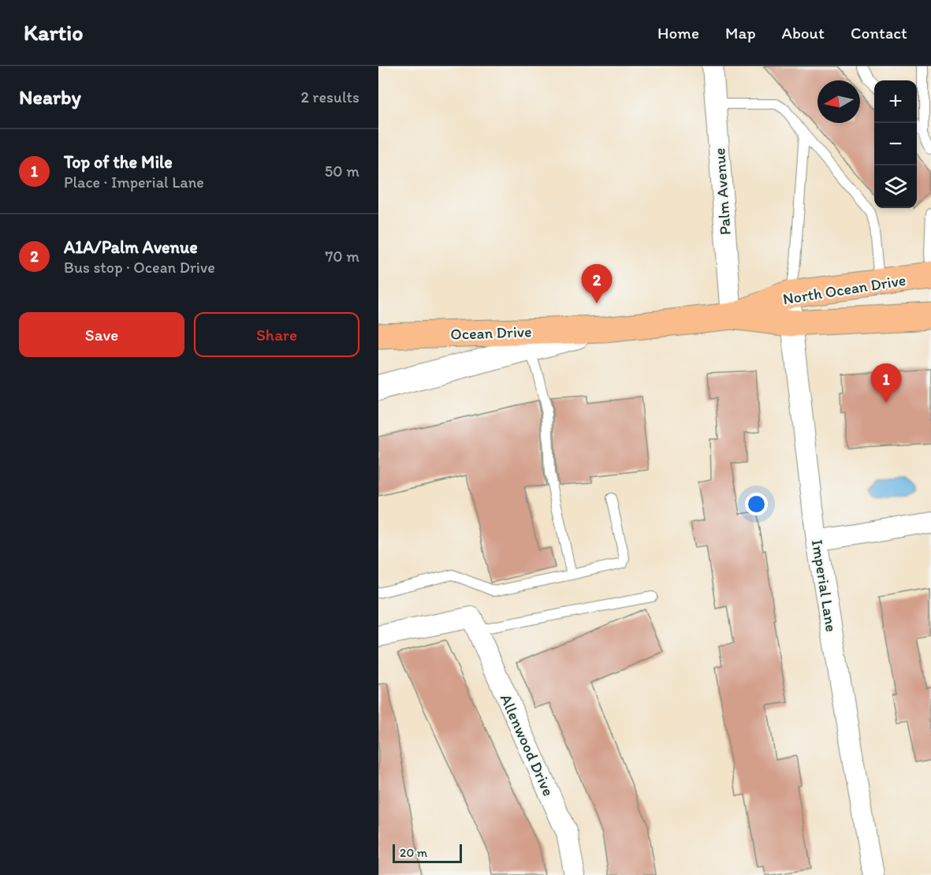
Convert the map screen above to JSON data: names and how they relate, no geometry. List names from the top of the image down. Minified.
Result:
{"streets":{"main road":["North Ocean Drive","Ocean Drive"],"street":["Palm Avenue","Imperial Lane","Allenwood Drive"]},"crossings":[["Palm Avenue","North Ocean Drive"],["North Ocean Drive","Ocean Drive"],["North Ocean Drive","Imperial Lane"]],"scale_bar":"20 m","north":"left","page":{"header":"Kartio","nav":["Home","Map","About","Contact"],"heading":["Nearby","2 results"],"map_buttons":["+","−"],"list":[{"mark":"1","name":"Top of the Mile","note":"Place · Imperial Lane","value":"50 m"},{"mark":"2","name":"A1A/Palm Avenue","note":"Bus stop · Ocean Drive","value":"70 m"}],"pins":["2","1"],"buttons":["Save","Share"],"scale":"20 m"}}
